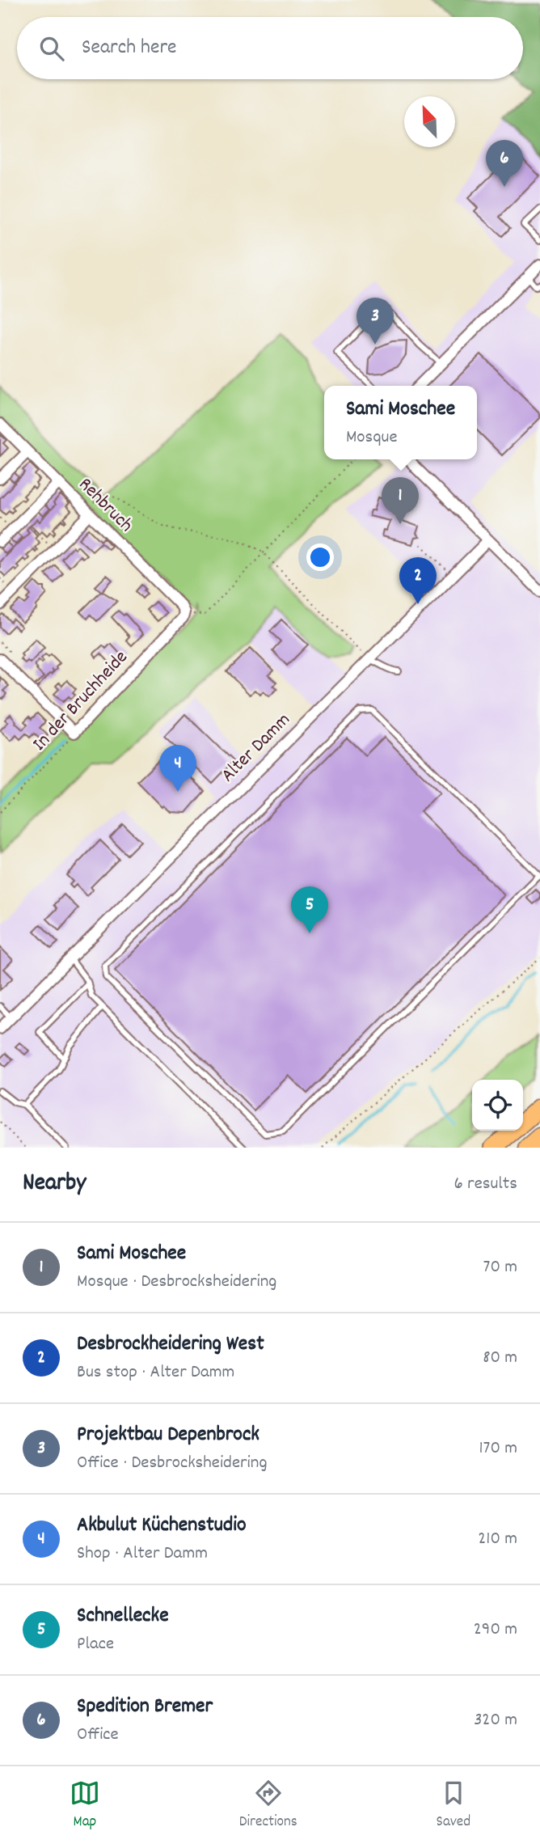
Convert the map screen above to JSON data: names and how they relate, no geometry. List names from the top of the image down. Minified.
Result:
{"streets":{"street":["Rehbruch","In der Bruchheide","Alter Damm"]},"crossings":[["Rehbruch","In der Bruchheide"]],"north":"top left","page":{"search":"Search here","pins":["6","3","1","2","4","5"],"popup":["Sami Moschee","Mosque"],"heading":["Nearby","6 results"],"list":[{"mark":"1","name":"Sami Moschee","note":"Mosque · Desbrocksheidering","value":"70 m"},{"mark":"2","name":"Desbrockheidering West","note":"Bus stop · Alter Damm","value":"80 m"},{"mark":"3","name":"Projektbau Depenbrock","note":"Office · Desbrocksheidering","value":"170 m"},{"mark":"4","name":"Akbulut Küchenstudio","note":"Shop · Alter Damm","value":"210 m"},{"mark":"5","name":"Schnellecke","note":"Place","value":"290 m"},{"mark":"6","name":"Spedition Bremer","note":"Office","value":"320 m"}],"nav":["Map","Directions","Saved"]}}
